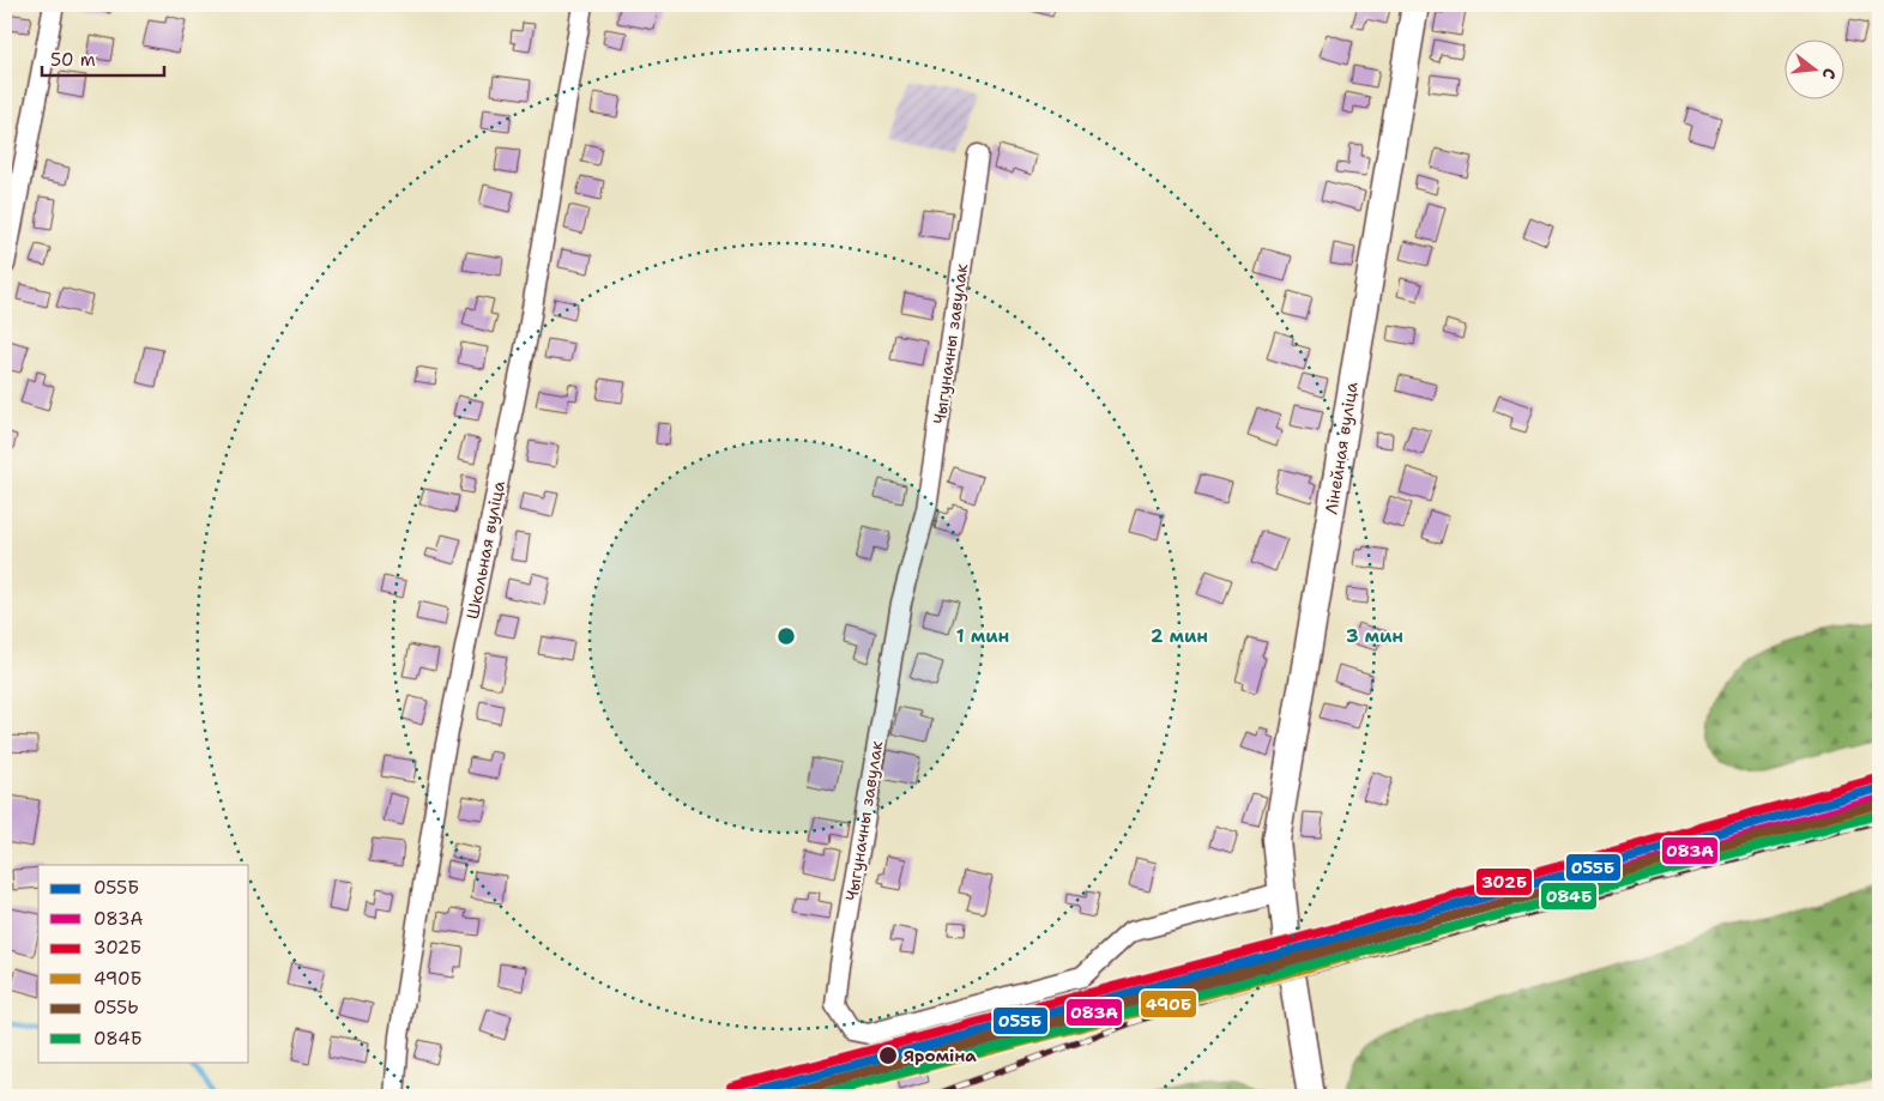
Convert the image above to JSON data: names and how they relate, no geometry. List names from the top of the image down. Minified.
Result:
{"streets":{"street":["Чыгуначны завулак","Лінейная вуліца","Школьная вуліца"]},"crossings":[["Чыгуначны завулак","Лінейная вуліца"]],"places":["Яроміна"],"lines":["transit line 302Б","transit line 055Б","transit line 083А","transit line 055Ь","transit line 490Б","transit line 084Б"],"legend":["055Б","083А","302Б","490Б","055Ь","084Б"],"scale_bar":"50 m","north":"right","rings":["1 мин","2 мин","3 мин"]}
